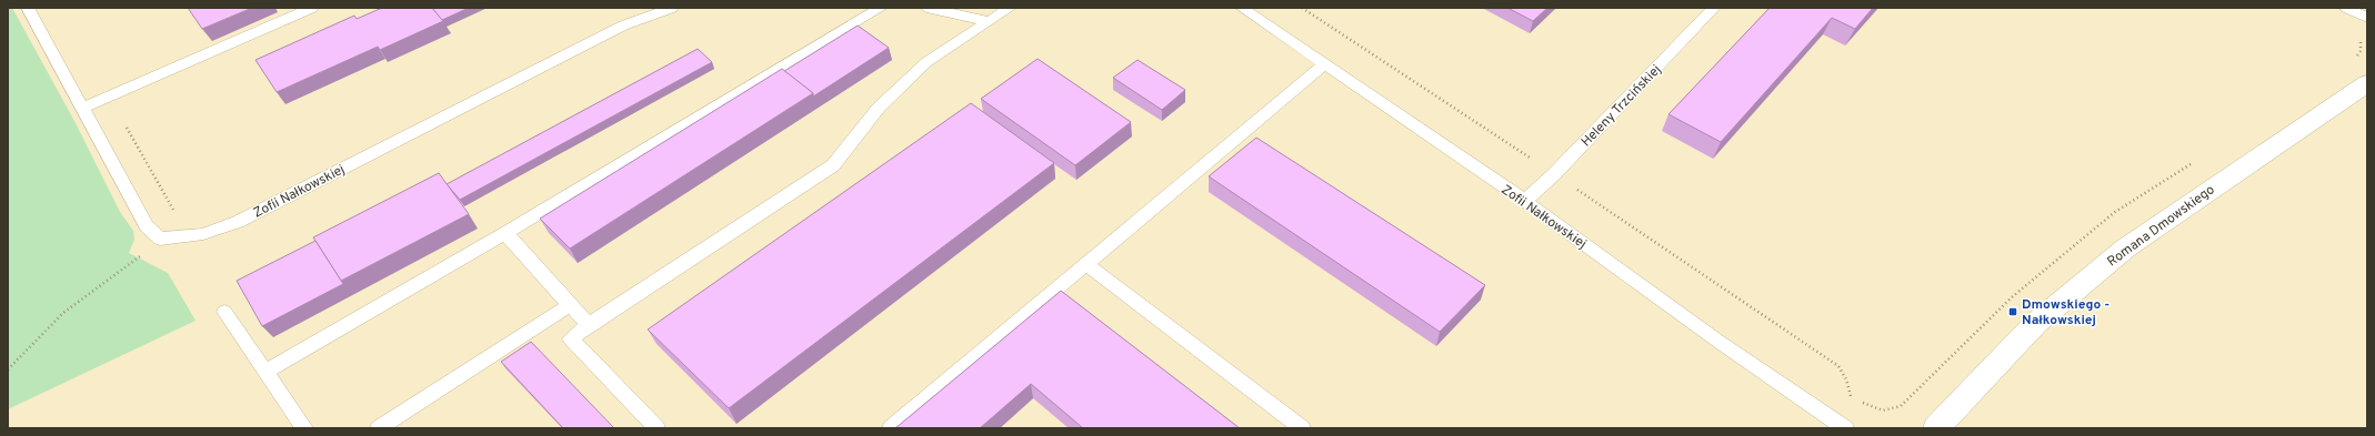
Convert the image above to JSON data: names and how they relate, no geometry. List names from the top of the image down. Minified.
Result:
{"streets":{"street":["Romana Dmowskiego"],"lane":["Heleny Trzcińskiej","Zofii Nałkowskiej"]},"crossings":[["Heleny Trzcińskiej","Zofii Nałkowskiej"]],"places":{"transit":["Dmowskiego - Nałkowskiej"]}}
